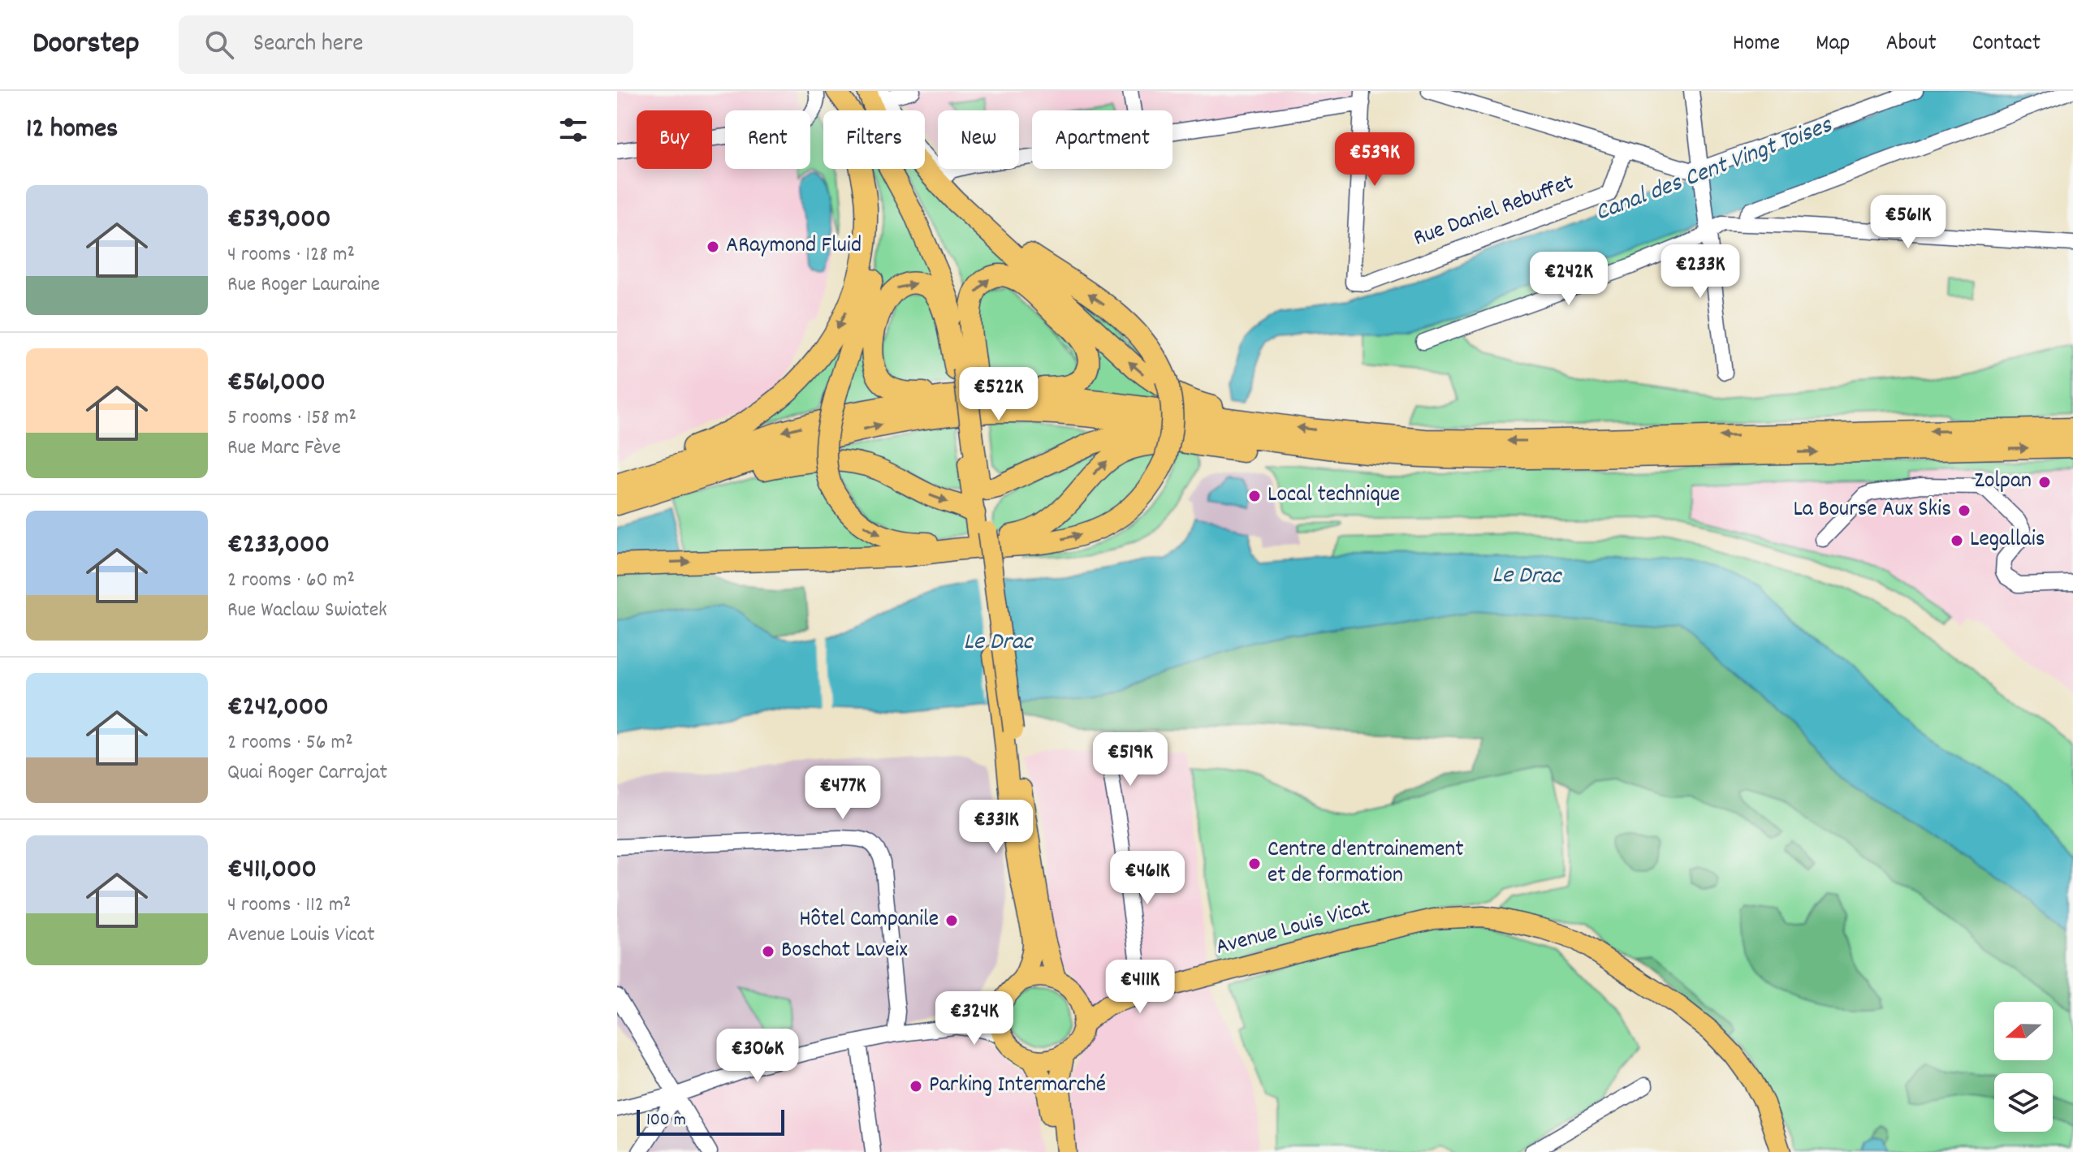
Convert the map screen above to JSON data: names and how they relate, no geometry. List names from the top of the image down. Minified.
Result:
{"streets":{"main road":["Avenue Louis Vicat"],"street":["Rue Daniel Rebuffet"]},"water":["Canal des Cent Vingt Toises","Le Drac"],"places":["ARaymond Fluid","Zolpan","Local technique","La Bourse Aux Skis","Legallais","Centre d'entrainement et de formation","Hôtel Campanile","Boschat Laveix","Parking Intermarché"],"scale_bar":"100 m","north":"left","page":{"header":"Doorstep","search":"Search here","nav":["Home","Map","About","Contact"],"heading":"12 homes","chip":["Buy","Rent","Filters","New","Apartment"],"price":["€539K","€561K","€233K","€242K","€522K","€519K","€477K","€331K","€461K","€411K","€324K","€306K"],"list":[{"name":"€539,000","note":"4 rooms · 128 m² · Rue Roger Lauraine"},{"name":"€561,000","note":"5 rooms · 158 m² · Rue Marc Fève"},{"name":"€233,000","note":"2 rooms · 60 m² · Rue Waclaw Swiatek"},{"name":"€242,000","note":"2 rooms · 56 m² · Quai Roger Carrajat"},{"name":"€411,000","note":"4 rooms · 112 m² · Avenue Louis Vicat"}],"scale":"100 m"}}
